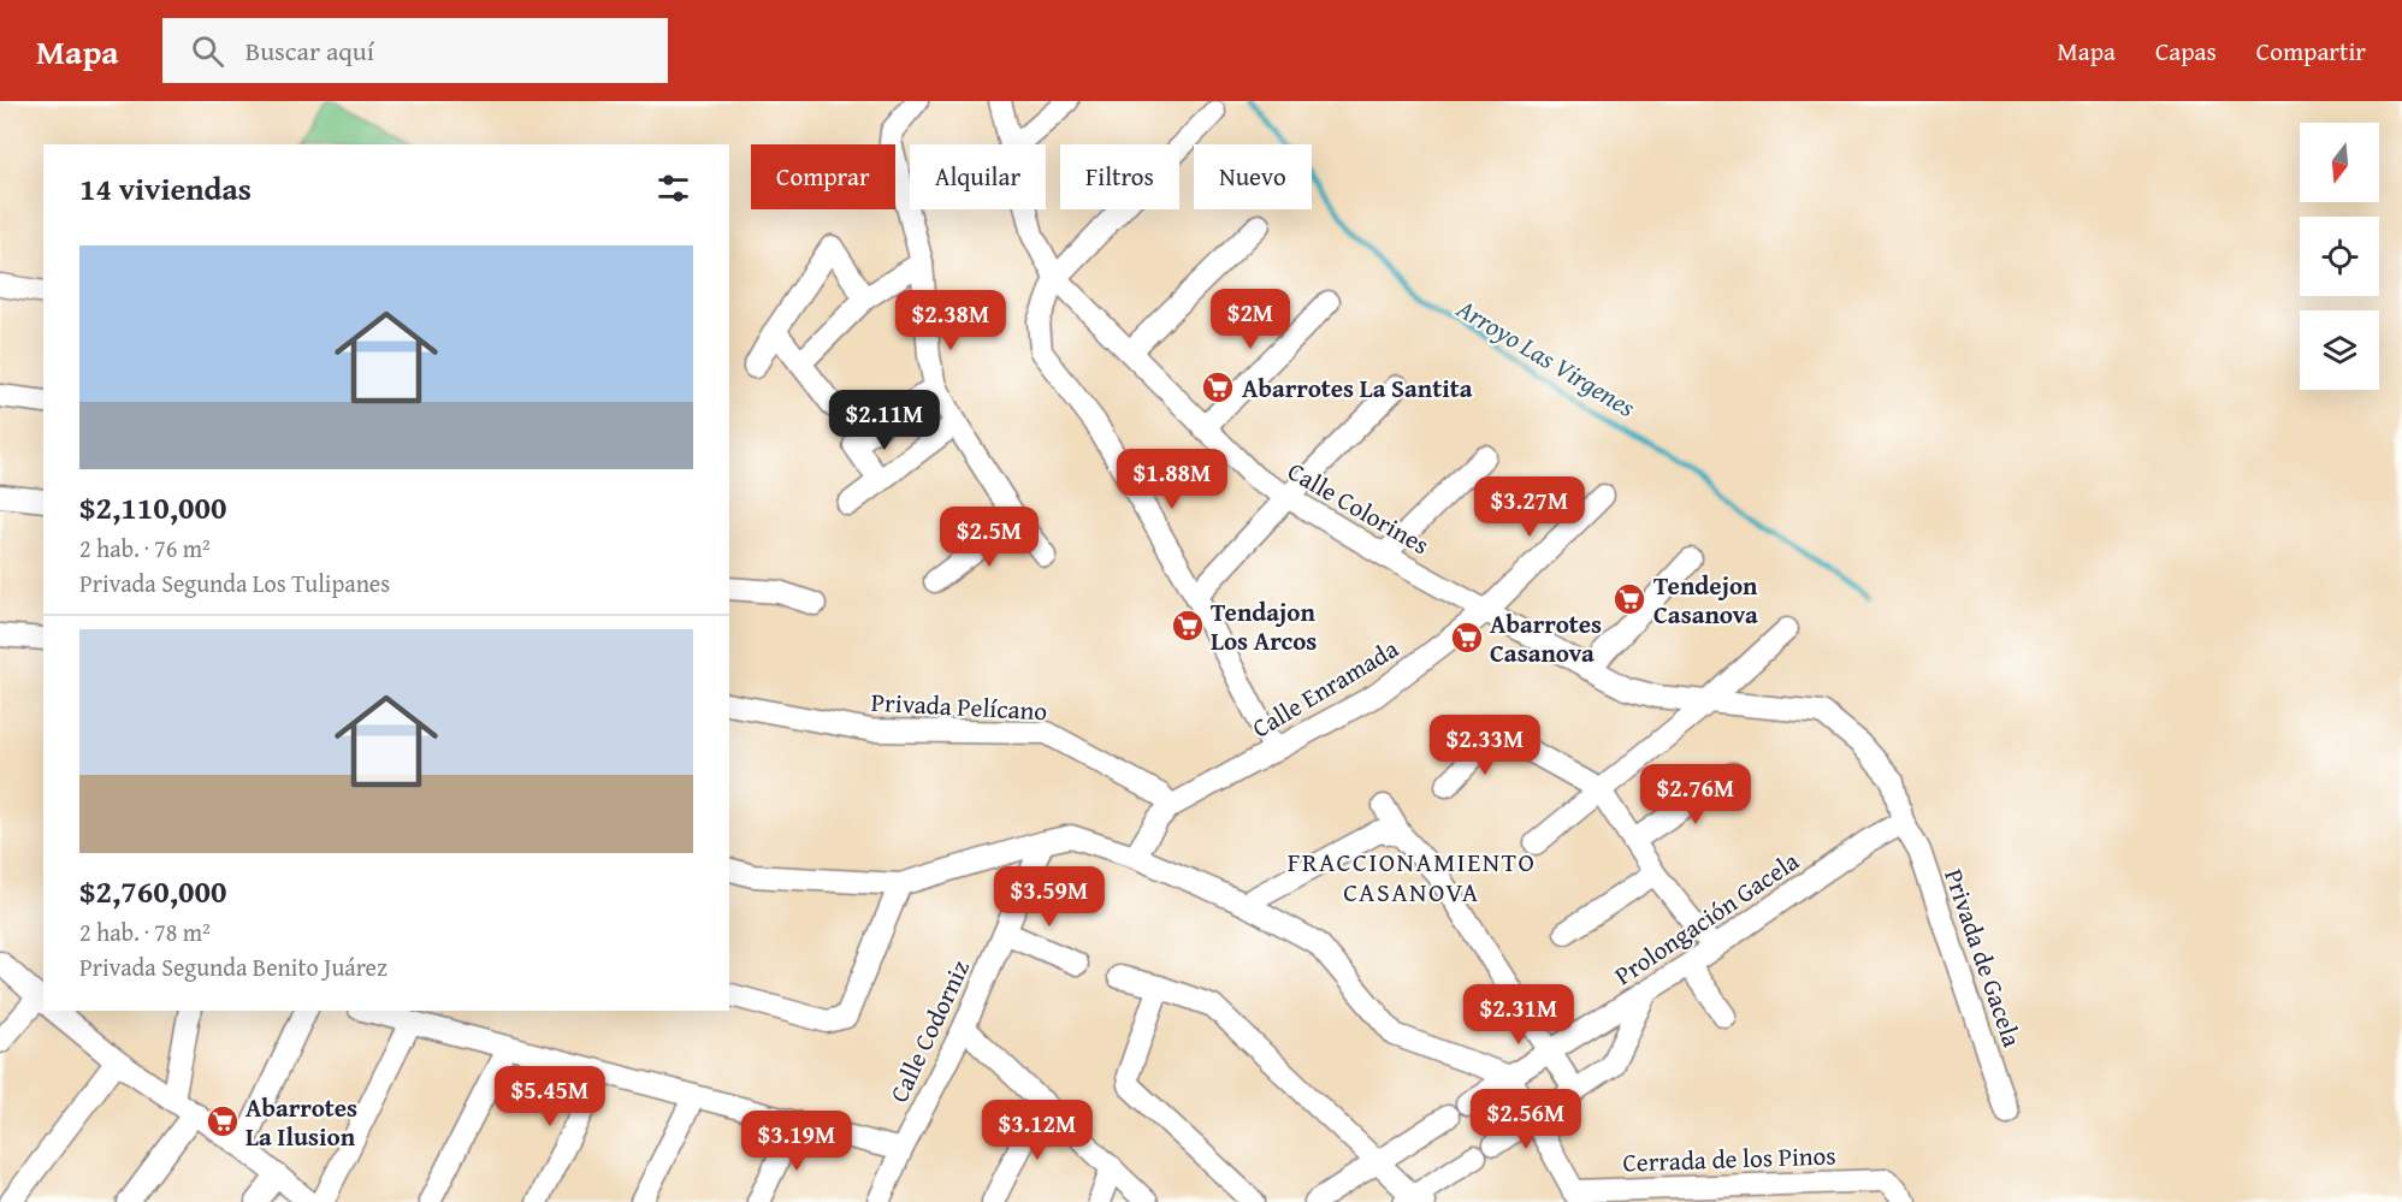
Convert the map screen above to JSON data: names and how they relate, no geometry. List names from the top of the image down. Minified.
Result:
{"streets":{"street":["Calle Colorines","Calle Enramada","Privada Pelícano","Prolongación Gacela","Privada de Gacela","Calle Codorniz","Cerrada de los Pinos"]},"crossings":[["Calle Colorines","Calle Enramada"],["Calle Colorines","Prolongación Gacela"],["Calle Colorines","Privada de Gacela"],["Calle Enramada","Privada Pelícano"],["Prolongación Gacela","Privada de Gacela"]],"districts":["FRACCIONAMIENTO CASANOVA"],"water":["Arroyo Las Virgenes"],"places":{"supermarket":["Abarrotes La Santita","Tendejon Casanova","Tendajon Los Arcos","Abarrotes Casanova","Abarrotes La Ilusion"]},"north":"bottom","page":{"header":"Mapa","search":"Buscar aquí","nav":["Mapa","Capas","Compartir"],"chip":["Comprar","Alquilar","Filtros","Nuevo"],"heading":"14 viviendas","list":[{"name":"$2,110,000","note":"2 hab. · 76 m² · Privada Segunda Los Tulipanes"},{"name":"$2,760,000","note":"2 hab. · 78 m² · Privada Segunda Benito Juárez"}],"price":["$2M","$2.38M","$2.11M","$1.88M","$3.27M","$2.5M","$2.33M","$2.76M","$3.59M","$2.31M","$5.45M","$2.56M","$3.12M","$3.19M"]}}
